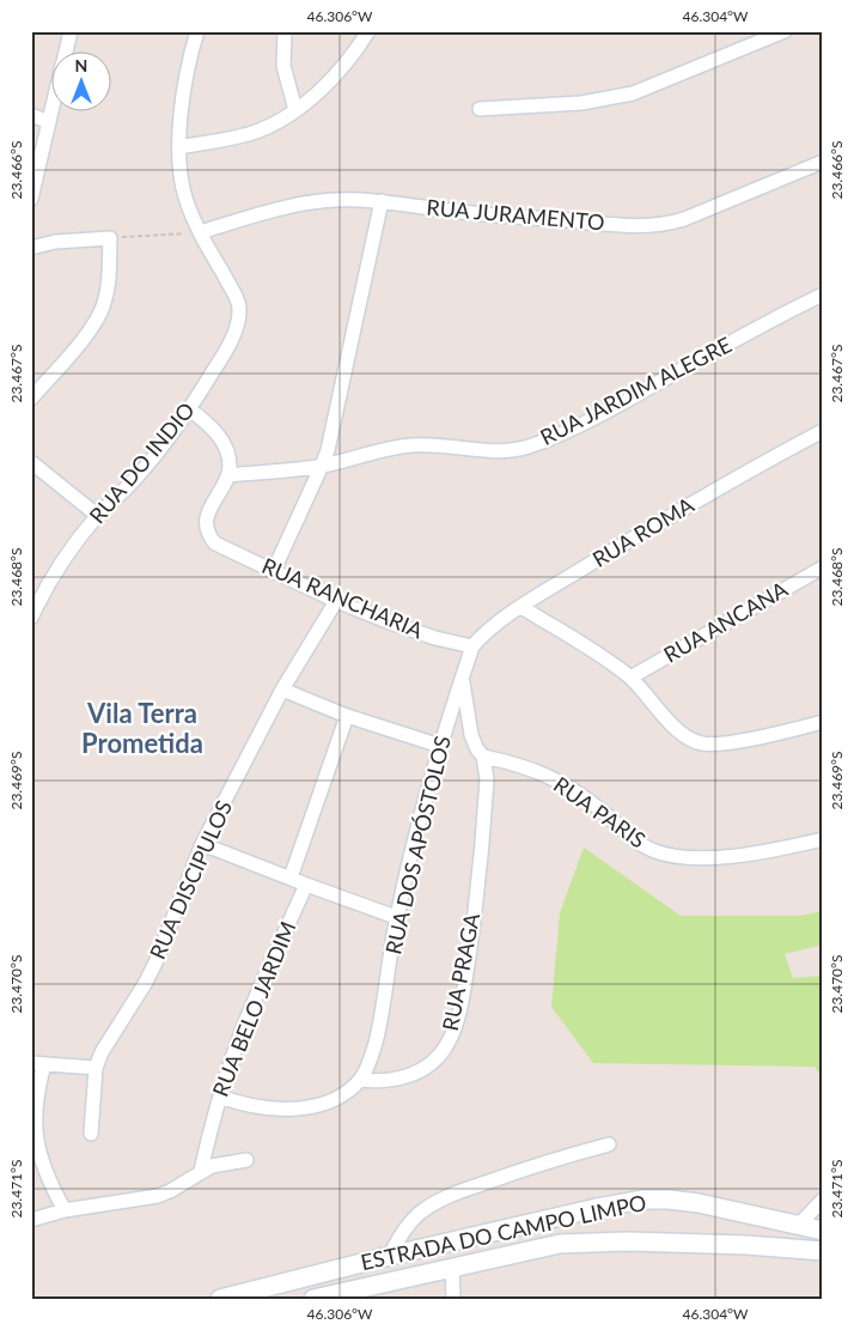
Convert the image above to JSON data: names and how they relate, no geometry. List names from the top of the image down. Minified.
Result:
{"streets":{"street":["RUA JURAMENTO","RUA JARDIM ALEGRE","RUA DO INDIO","RUA ROMA","RUA RANCHARIA","RUA ANCANA","RUA PARIS","RUA DOS APÓSTOLOS","RUA DISCIPULOS","RUA PRAGA","RUA BELO JARDIM","ESTRADA DO CAMPO LIMPO"]},"crossings":[["RUA JURAMENTO","RUA DO INDIO"],["RUA JARDIM ALEGRE","RUA RANCHARIA"],["RUA ROMA","RUA RANCHARIA"],["RUA ROMA","RUA DOS APÓSTOLOS"],["RUA RANCHARIA","RUA DOS APÓSTOLOS"],["RUA RANCHARIA","RUA DISCIPULOS"],["RUA PARIS","RUA PRAGA"],["RUA DOS APÓSTOLOS","RUA PRAGA"]],"districts":["Vila Terra Prometida"],"north":"top","coordinates":["46.306°W","46.304°W","23.466°S","23.467°S","23.468°S","23.469°S","23.470°S","23.471°S"]}
